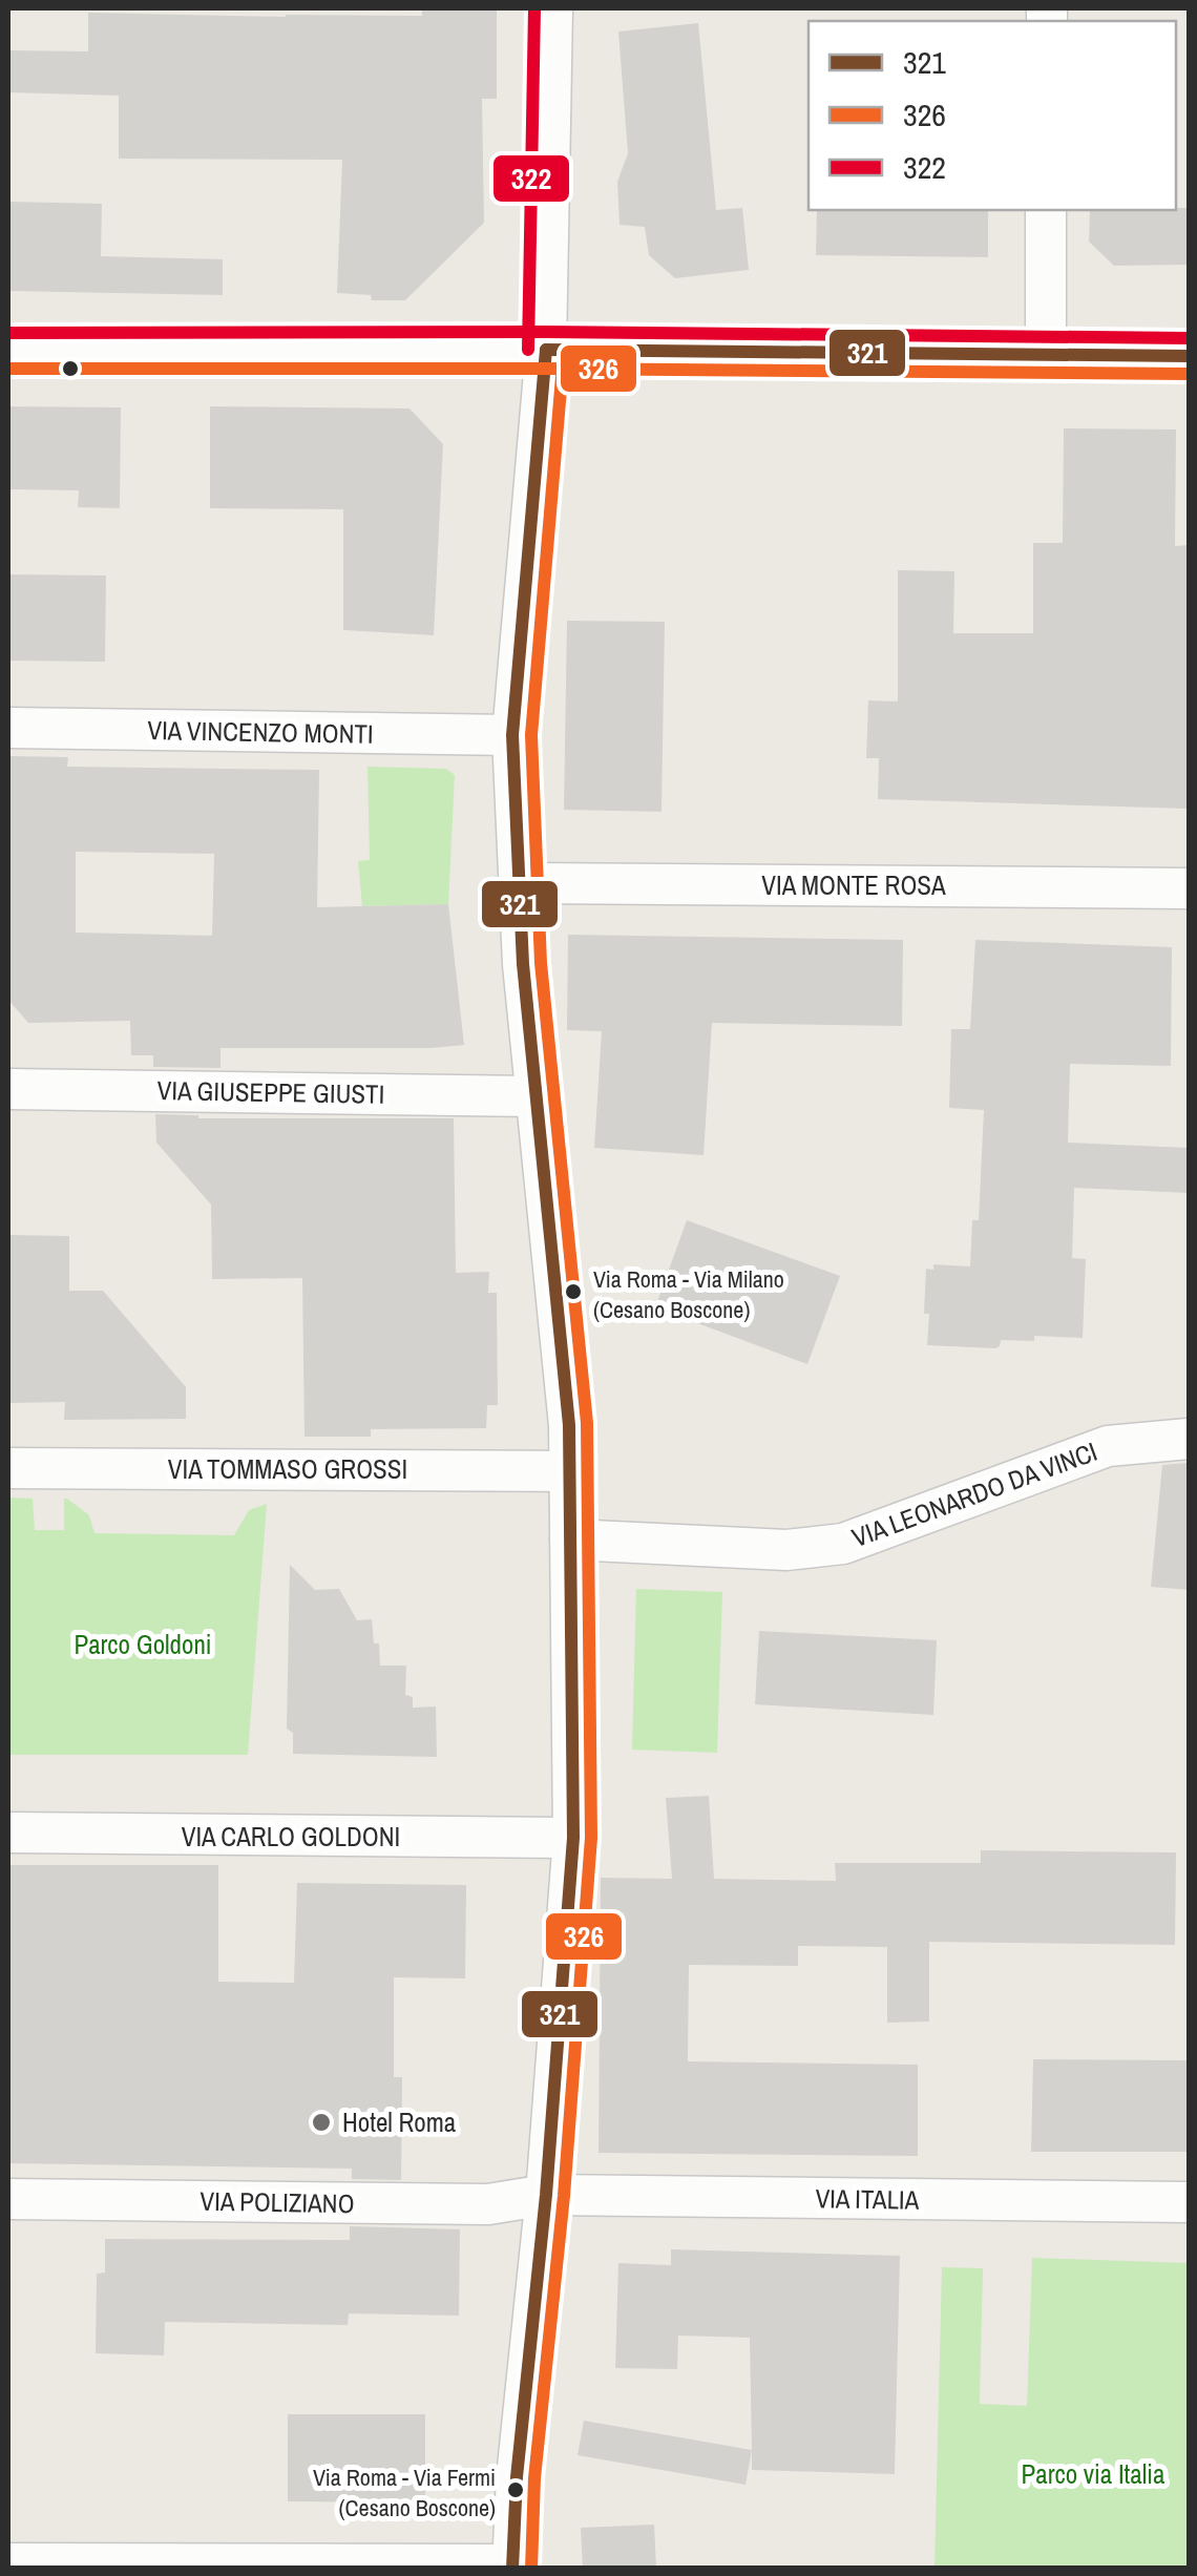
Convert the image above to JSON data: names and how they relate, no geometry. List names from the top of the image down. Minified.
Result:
{"streets":{"street":["VIA VINCENZO MONTI","VIA MONTE ROSA","VIA GIUSEPPE GIUSTI","VIA TOMMASO GROSSI","VIA LEONARDO DA VINCI","VIA CARLO GOLDONI","VIA ITALIA","VIA POLIZIANO"]},"crossings":[["VIA ITALIA","VIA POLIZIANO"]],"parks":["Parco Goldoni","Parco via Italia"],"places":["Via Roma - Via Milano (Cesano Boscone)","Hotel Roma","Via Roma - Via Fermi (Cesano Boscone)"],"lines":["transit line 322","transit line 321","transit line 326"],"legend":["321","326","322"]}
